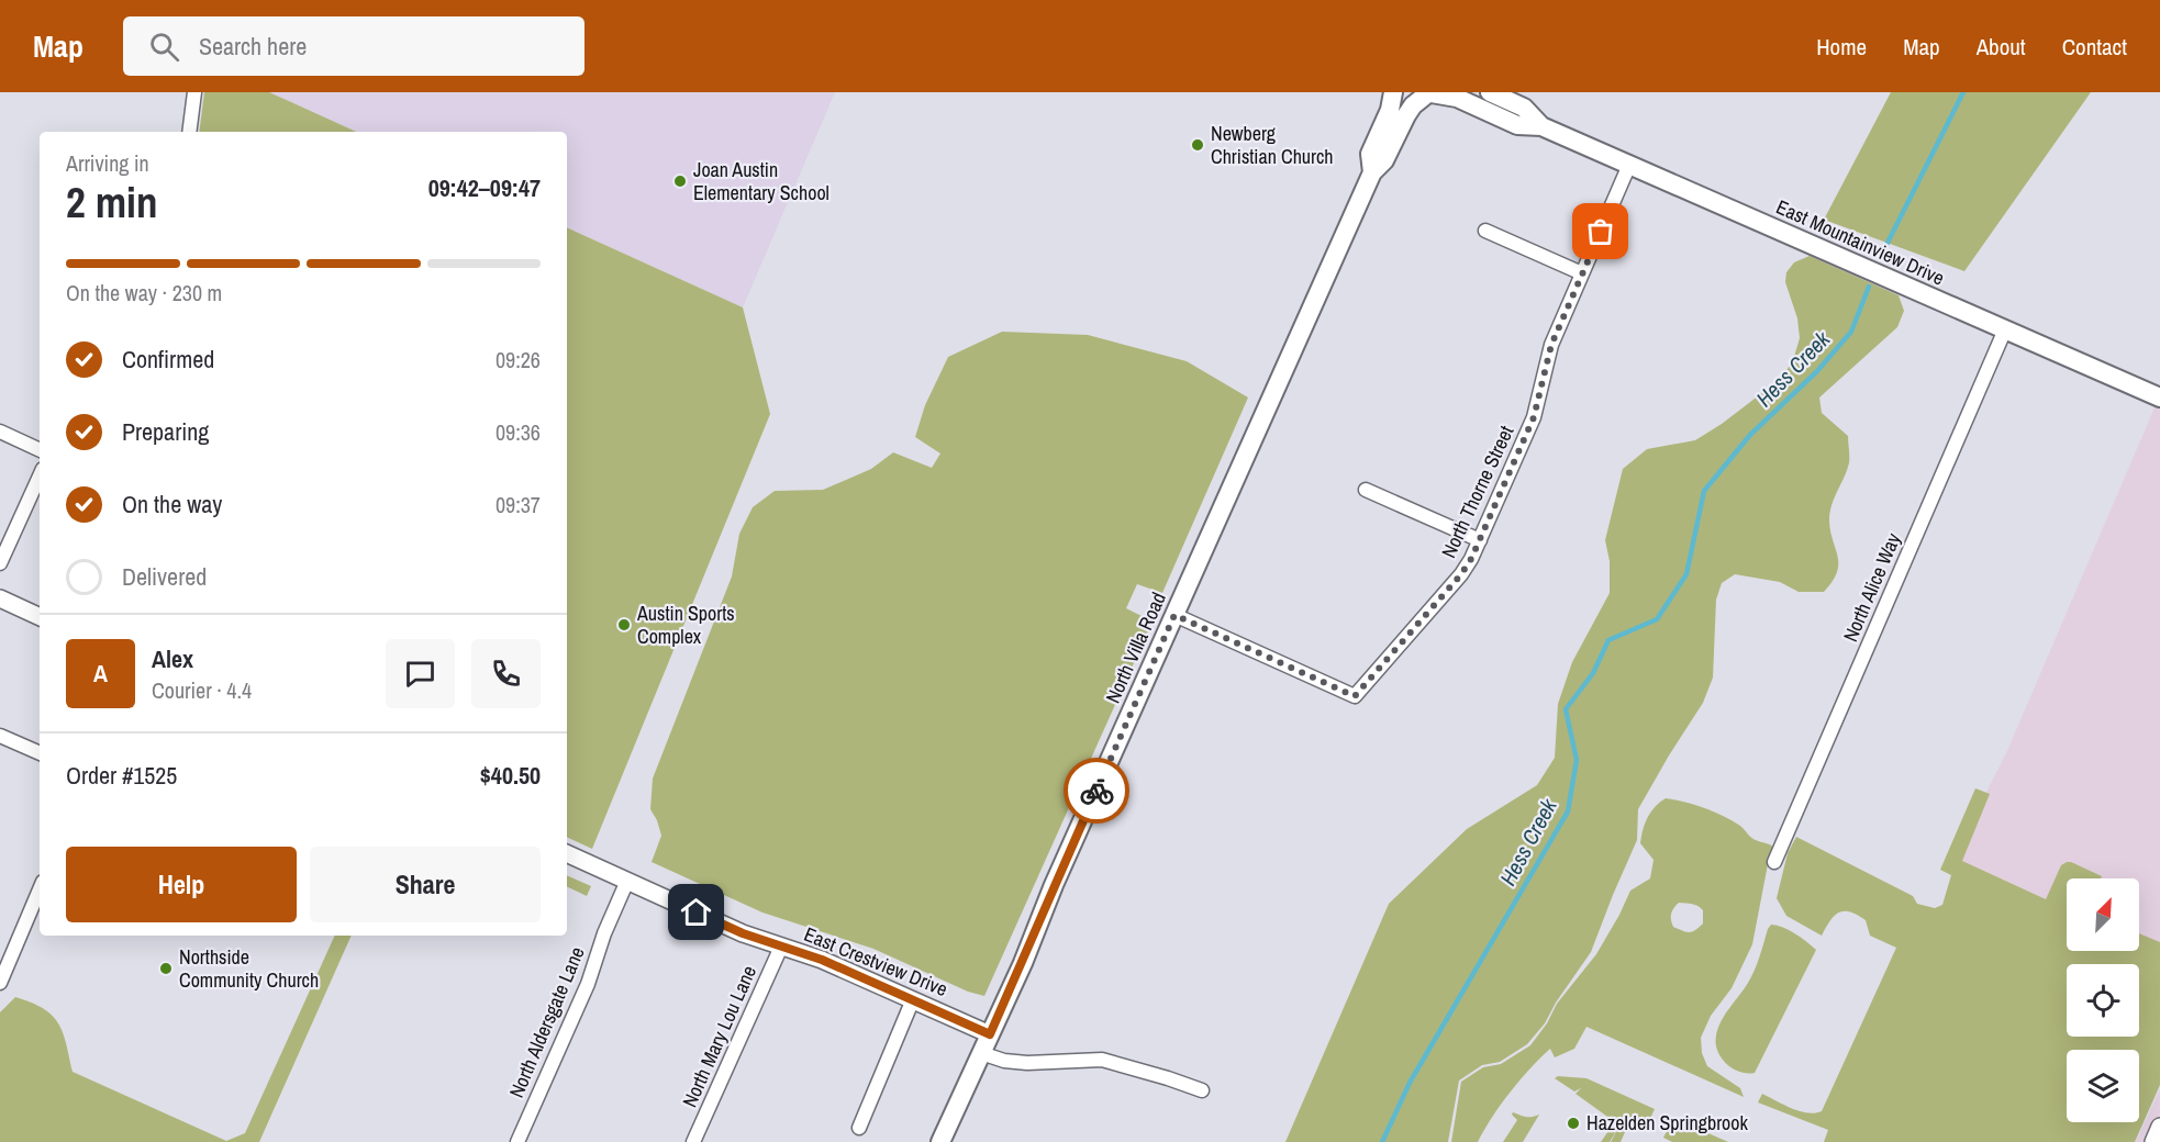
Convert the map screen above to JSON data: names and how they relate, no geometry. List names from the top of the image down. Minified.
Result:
{"streets":{"main road":["East Mountainview Drive","North Villa Road"],"street":["North Thorne Street","North Alice Way","East Crestview Drive","North Aldersgate Lane","North Mary Lou Lane"]},"crossings":[["East Mountainview Drive","North Thorne Street"],["East Mountainview Drive","North Alice Way"],["East Mountainview Drive","North Villa Road"],["North Thorne Street","North Villa Road"],["North Villa Road","East Crestview Drive"],["East Crestview Drive","North Aldersgate Lane"],["East Crestview Drive","North Mary Lou Lane"]],"water":["Hess Creek"],"places":["Newberg Christian Church","Joan Austin Elementary School","Austin Sports Complex","Northside Community Church","Hazelden Springbrook"],"north":"top right","page":{"header":"Map","search":"Search here","nav":["Home","Map","About","Contact"],"heading":["2 min","Arriving in","09:42–09:47"],"panel":["Alex","Courier · 4.4","Order #1525","$40.50"],"bar":"On the way · 230 m","list":[["Confirmed","09:26"],["Preparing","09:36"],["On the way","09:37"],"Delivered"],"round":"A","buttons":["Help","Share"]}}
